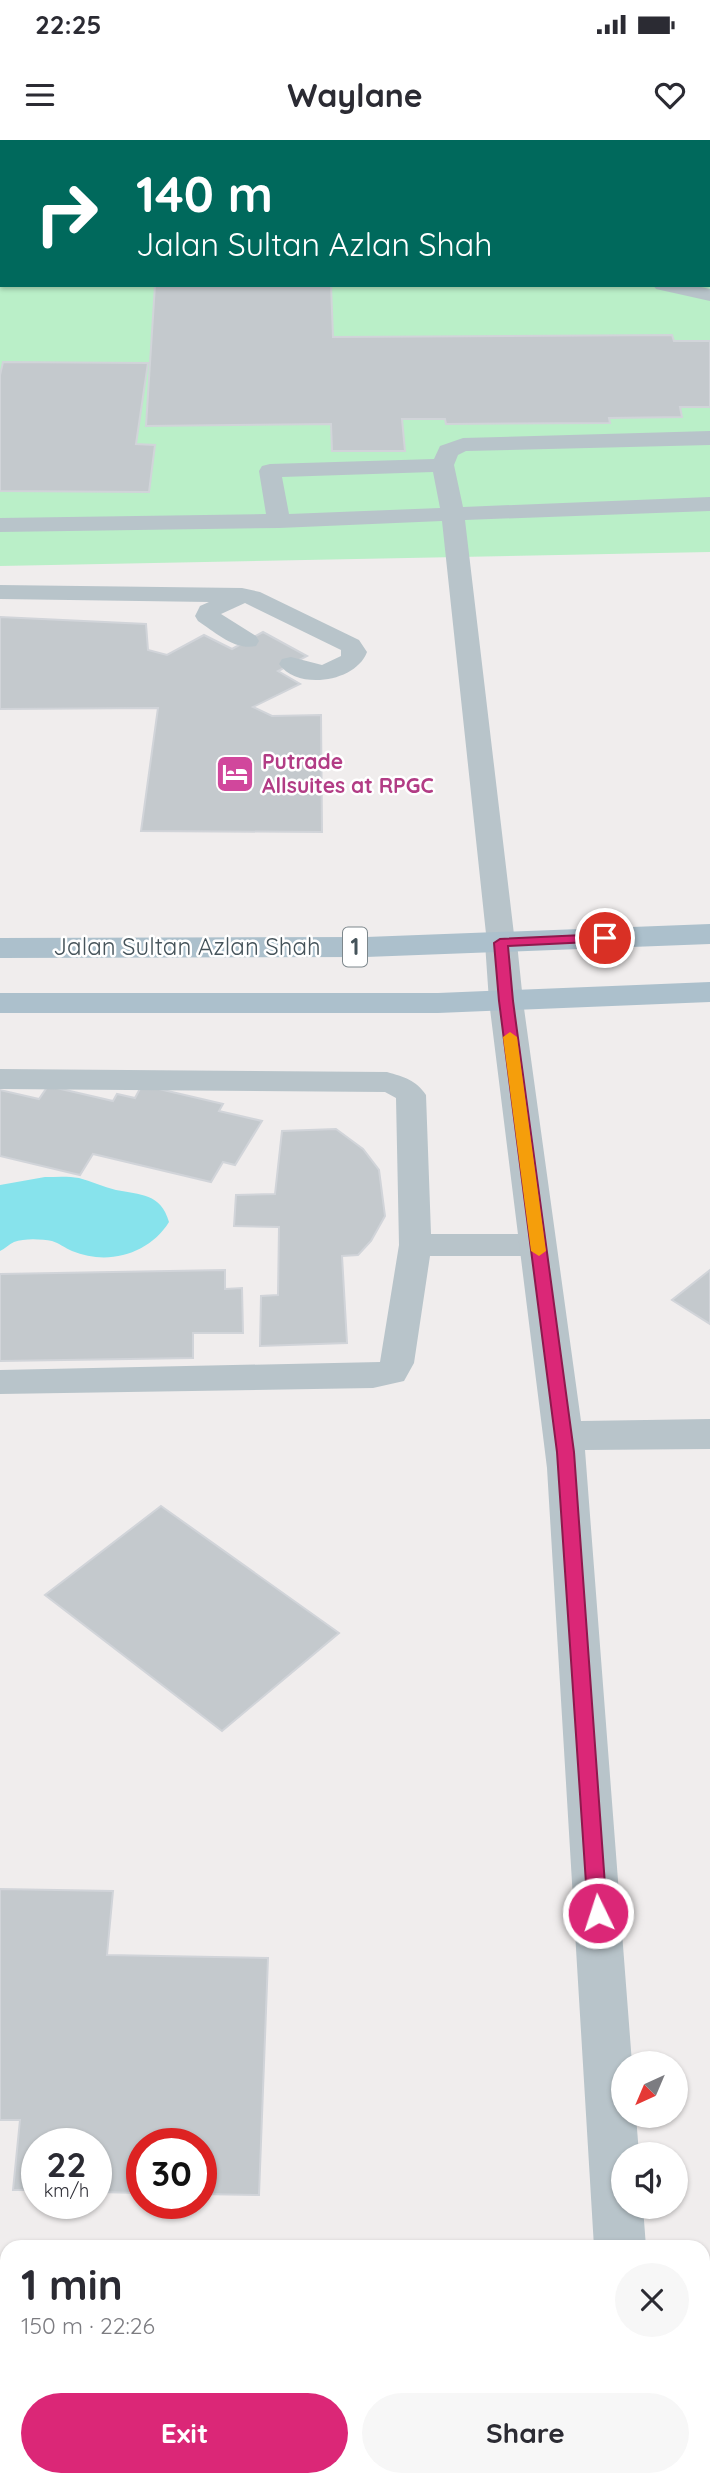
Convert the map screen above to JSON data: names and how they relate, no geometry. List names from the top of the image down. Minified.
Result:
{"streets":{"main road":["Jalan Sultan Azlan Shah","1"]},"places":{"hotel":["Putrade Allsuites at RPGC"]},"north":"bottom left","page":{"status":"22:25","header":"Waylane","turn":["140 m","Jalan Sultan Azlan Shah"],"speed":"22 km/h","limit":"30","heading":["1 min","150 m · 22:26"],"buttons":["Exit","Share"]}}
